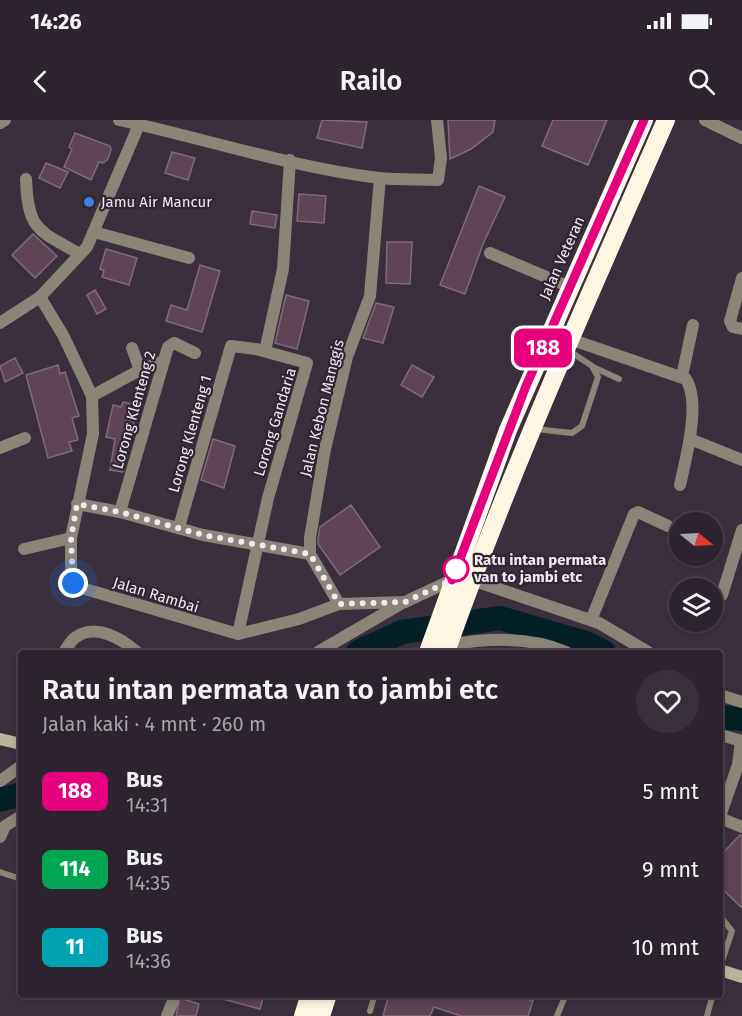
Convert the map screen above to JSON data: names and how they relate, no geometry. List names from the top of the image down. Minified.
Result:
{"streets":{"highway":["Jalan Veteran"],"street":["Jalan Kebon Manggis","Lorong Klenteng 2","Lorong Gandaria","Lorong Klenteng 1","Jalan Rambai"]},"crossings":[["Lorong Gandaria","Lorong Klenteng 1"]],"places":["Jamu Air Mancur","Ratu intan permata van to jambi etc"],"lines":["bus line 188"],"north":"right","page":{"status":"14:26","header":"Railo","on_map":"188","heading":["Ratu intan permata van to jambi etc","Jalan kaki · 4 mnt · 260 m"],"list":[{"mark":"188","name":"Bus","note":"14:31","value":"5 mnt"},{"mark":"114","name":"Bus","note":"14:35","value":"9 mnt"},{"mark":"11","name":"Bus","note":"14:36","value":"10 mnt"}]}}
